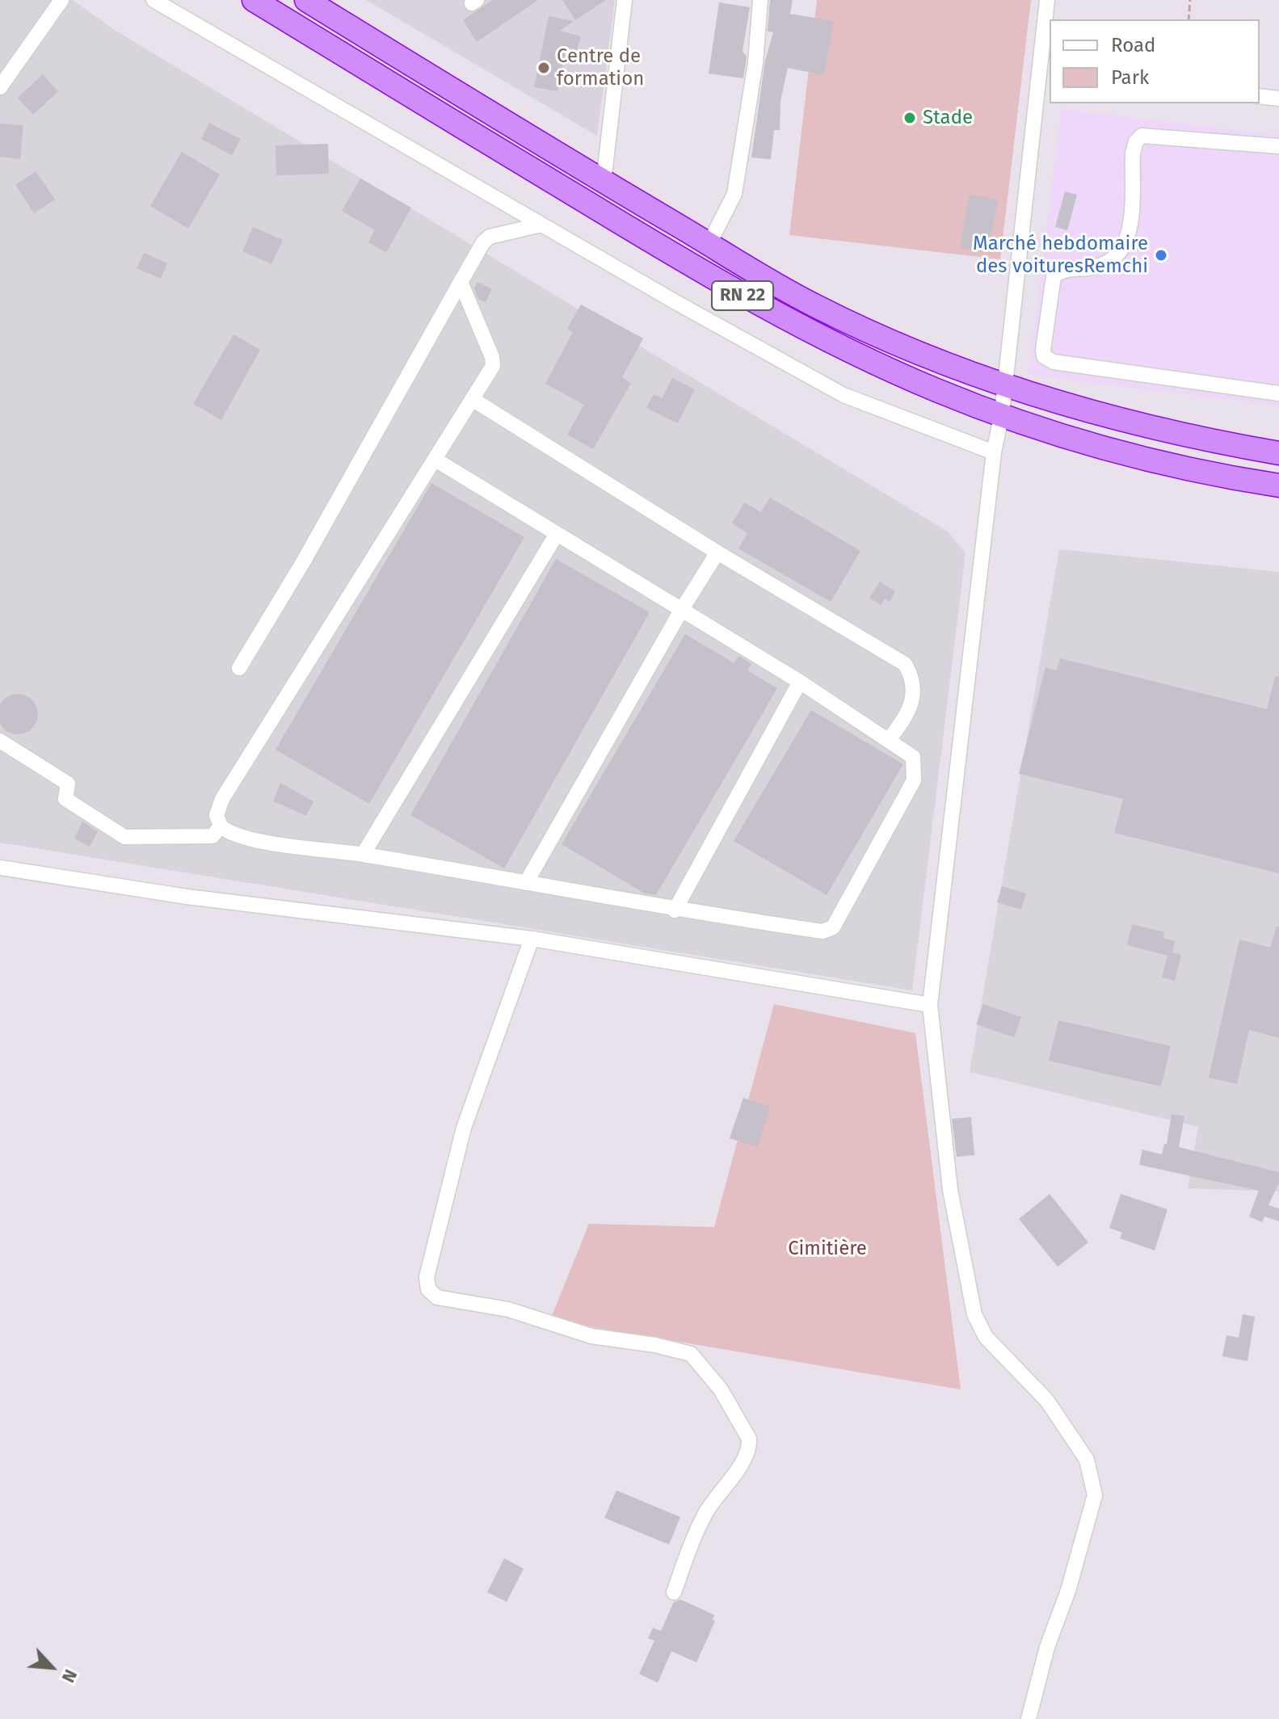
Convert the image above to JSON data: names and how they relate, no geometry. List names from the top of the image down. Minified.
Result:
{"streets":{"highway":["RN 22"]},"parks":["Cimitière"],"places":["Centre de formation","Stade","Marché hebdomaire des voituresRemchi"],"legend":["Road","Park"],"north":"bottom right"}
